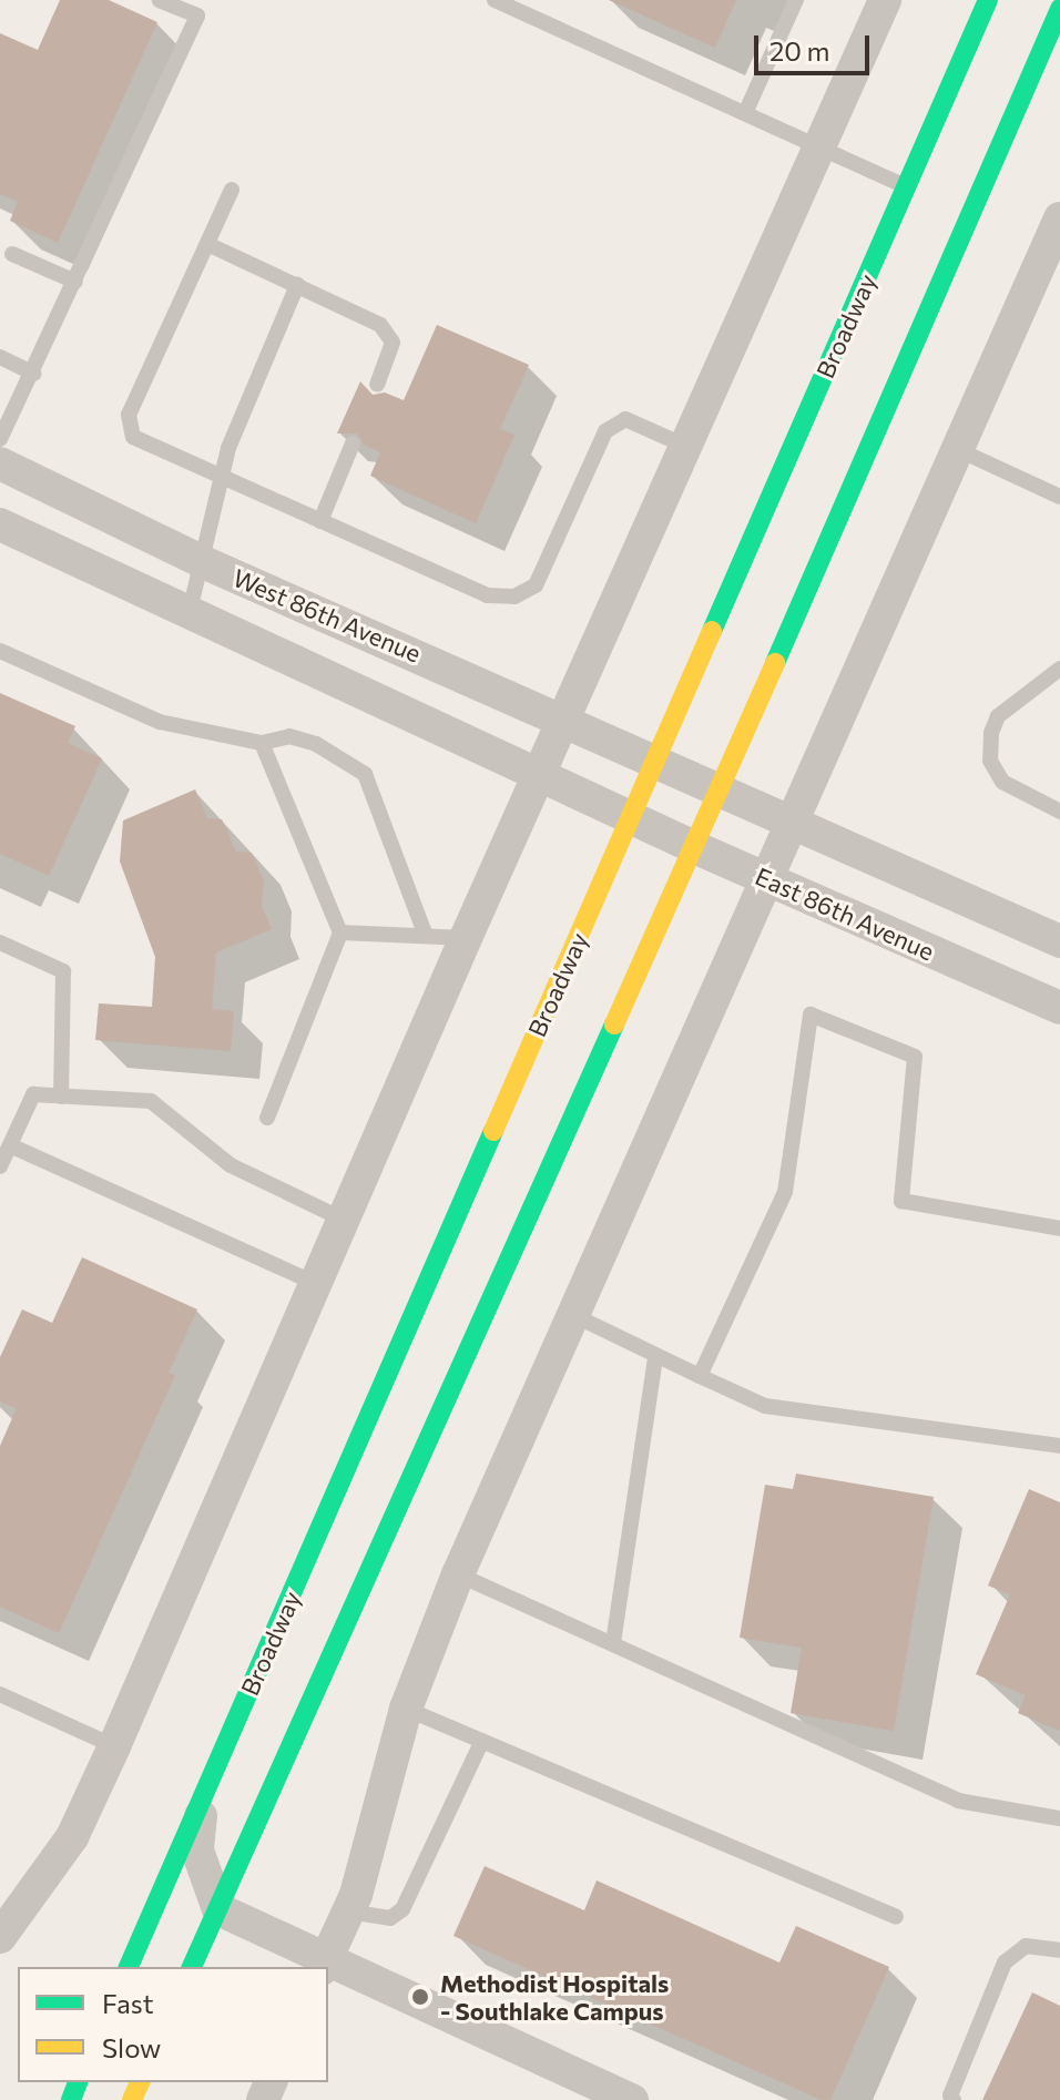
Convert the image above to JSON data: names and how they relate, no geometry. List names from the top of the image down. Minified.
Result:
{"streets":{"main road":["Broadway"],"street":["West 86th Avenue","East 86th Avenue"]},"crossings":[["Broadway","West 86th Avenue"],["Broadway","East 86th Avenue"],["West 86th Avenue","East 86th Avenue"]],"places":["Methodist Hospitals - Southlake Campus"],"legend":["Fast","Slow"],"scale_bar":"20 m"}
